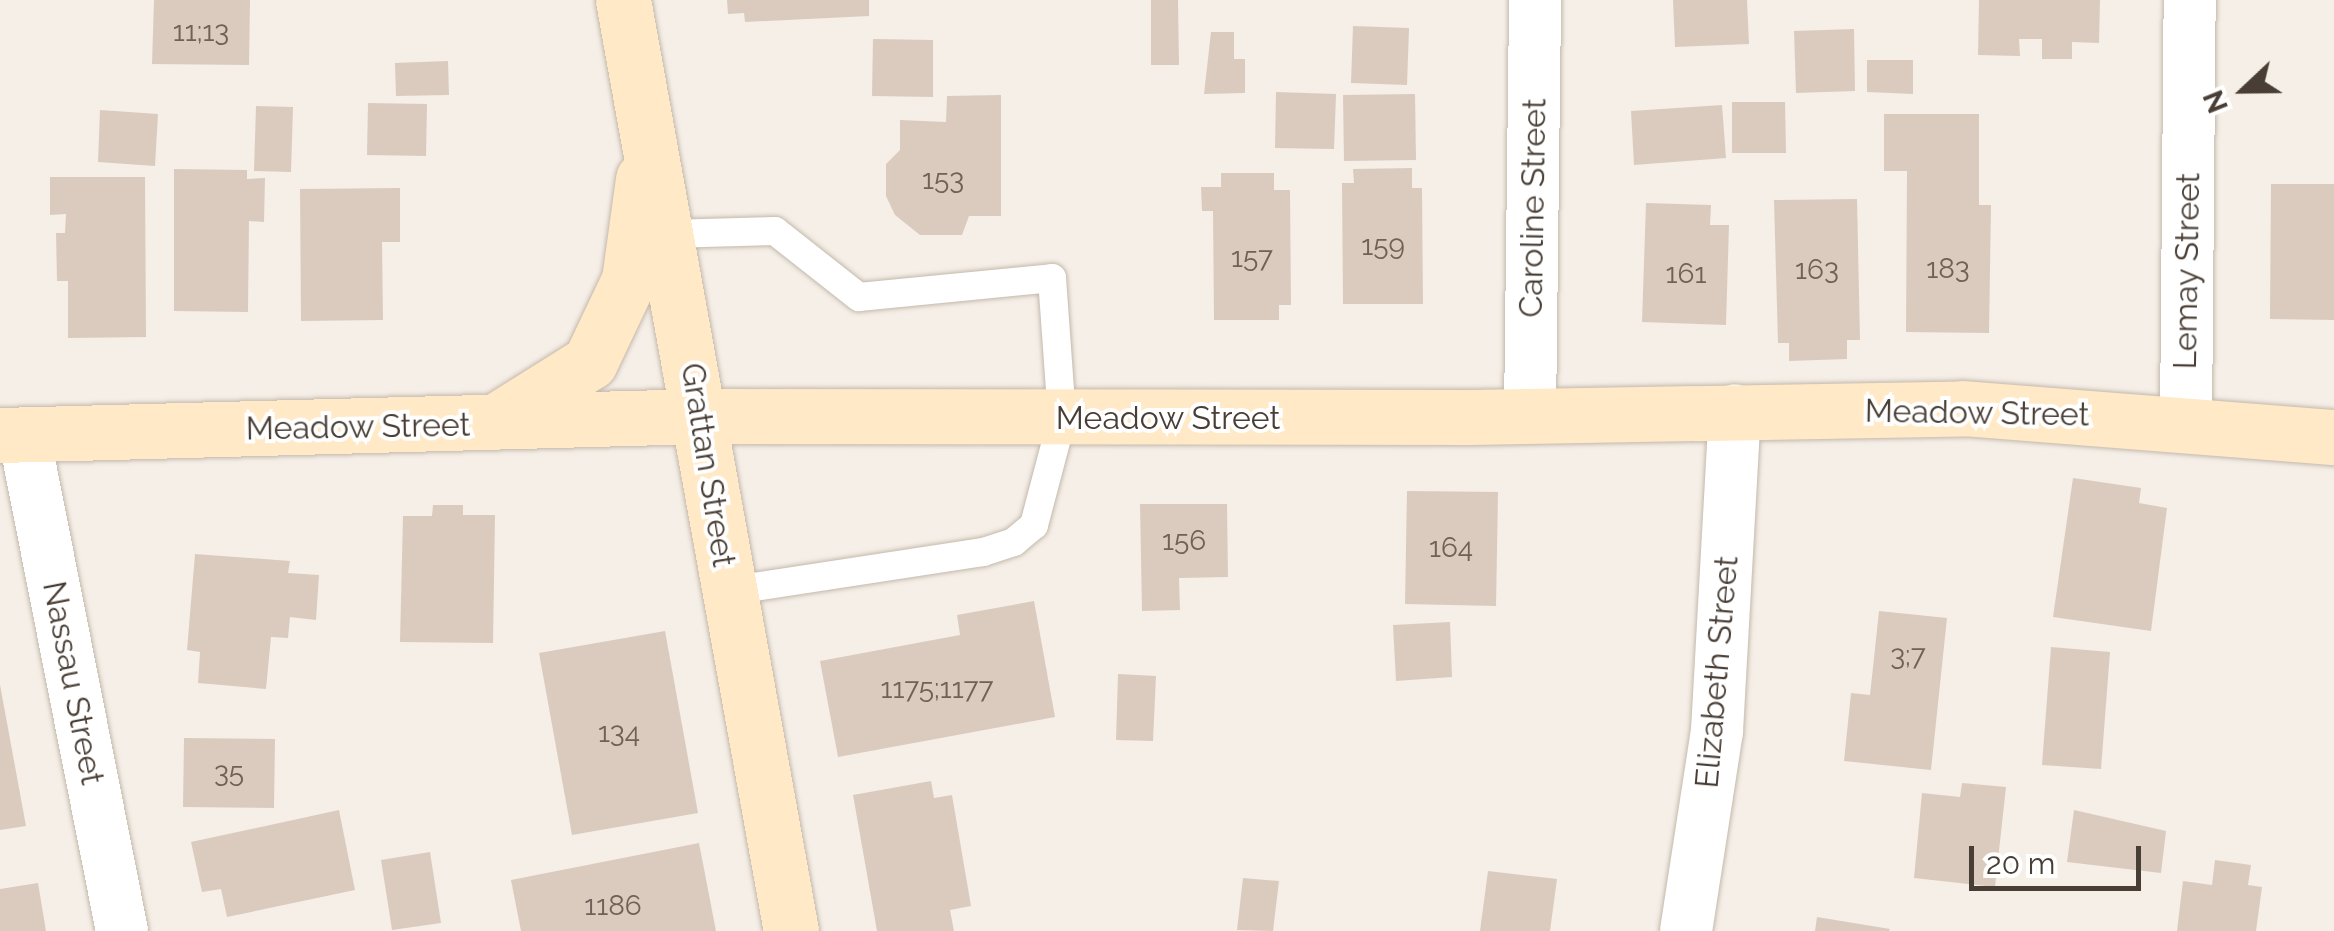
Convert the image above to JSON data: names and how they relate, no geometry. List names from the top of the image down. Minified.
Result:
{"streets":{"main road":["Meadow Street","Grattan Street"],"street":["Caroline Street","Lemay Street","Elizabeth Street","Nassau Street"]},"crossings":[["Caroline Street","Meadow Street"],["Lemay Street","Meadow Street"],["Meadow Street","Grattan Street"],["Meadow Street","Elizabeth Street"],["Meadow Street","Nassau Street"]],"house_numbers":["11;13","153","159","157","183","163","161","156","164","3;7","1175;1177","134","35","1186"],"scale_bar":"20 m","north":"left"}
